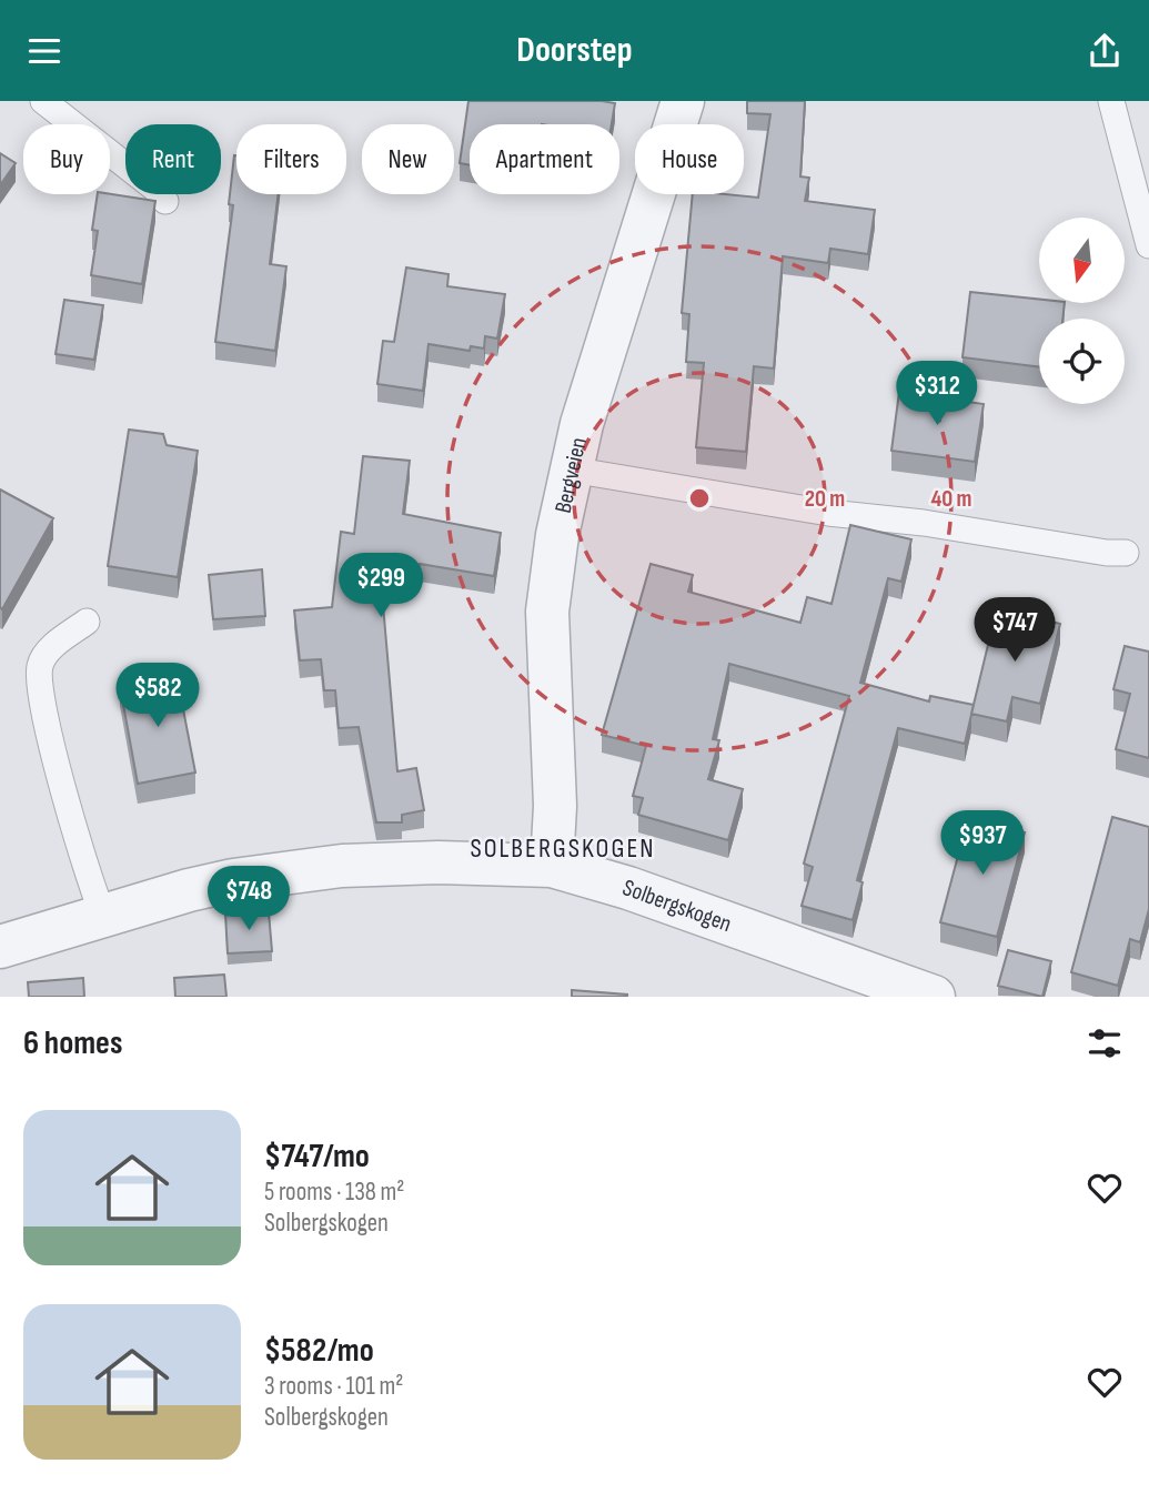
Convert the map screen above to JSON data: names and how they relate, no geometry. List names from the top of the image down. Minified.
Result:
{"streets":{"street":["Bergveien","Solbergskogen"]},"crossings":[["Bergveien","Solbergskogen"]],"districts":["SOLBERGSKOGEN"],"north":"bottom","page":{"header":"Doorstep","chip":["Buy","Rent","Filters","New","Apartment","House"],"price":["$312","$299","$747","$582","$937","$748"],"heading":"6 homes","list":[{"name":"$747/mo","note":"5 rooms · 138 m² · Solbergskogen"},{"name":"$582/mo","note":"3 rooms · 101 m² · Solbergskogen"}]},"rings":["20 m","40 m"]}
